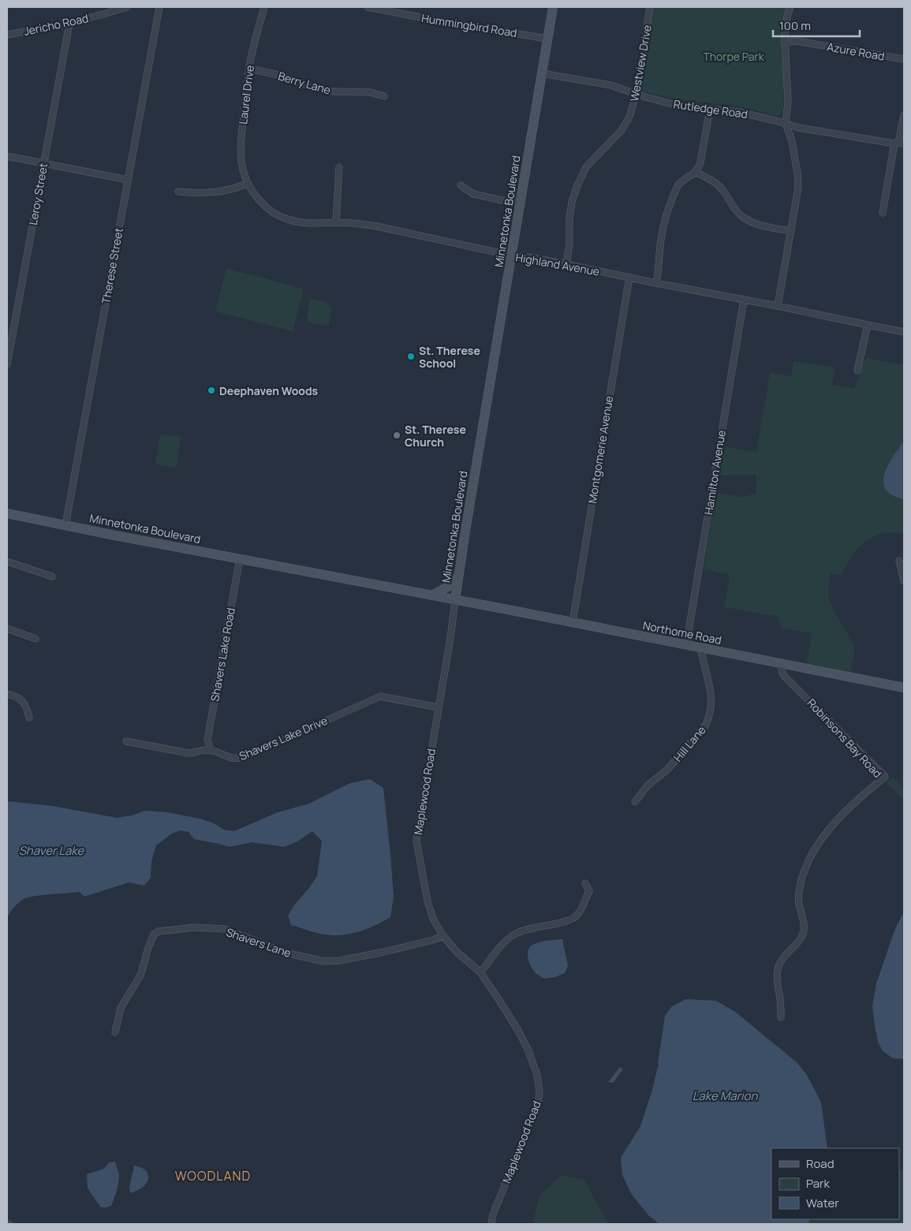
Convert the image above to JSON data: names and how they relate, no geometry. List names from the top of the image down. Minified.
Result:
{"streets":{"street":["Jericho Road","Hummingbird Road","Azure Road","Westview Drive","Berry Lane","Laurel Drive","Rutledge Road","Leroy Street","Minnetonka Boulevard","Highland Avenue","Therese Street","Montgomerie Avenue","Hamilton Avenue","Northome Road","Shavers Lake Road","Shavers Lake Drive","Robinsons Bay Road","Hill Lane","Maplewood Road","Shavers Lane"]},"crossings":[["Jericho Road","Leroy Street"],["Hummingbird Road","Minnetonka Boulevard"],["Westview Drive","Rutledge Road"],["Westview Drive","Highland Avenue"],["Berry Lane","Laurel Drive"],["Laurel Drive","Highland Avenue"],["Rutledge Road","Minnetonka Boulevard"],["Minnetonka Boulevard","Highland Avenue"],["Minnetonka Boulevard","Therese Street"],["Minnetonka Boulevard","Northome Road"],["Minnetonka Boulevard","Shavers Lake Road"],["Minnetonka Boulevard","Maplewood Road"],["Highland Avenue","Montgomerie Avenue"],["Highland Avenue","Hamilton Avenue"],["Montgomerie Avenue","Northome Road"],["Hamilton Avenue","Northome Road"],["Northome Road","Robinsons Bay Road"],["Northome Road","Hill Lane"],["Northome Road","Maplewood Road"],["Shavers Lake Road","Shavers Lake Drive"],["Shavers Lake Drive","Maplewood Road"],["Maplewood Road","Shavers Lane"]],"districts":["WOODLAND"],"water":["Shaver Lake","Lake Marion"],"parks":["Thorpe Park"],"places":["St. Therese School","Deephaven Woods","St. Therese Church"],"legend":["Road","Park","Water"],"scale_bar":"100 m"}
